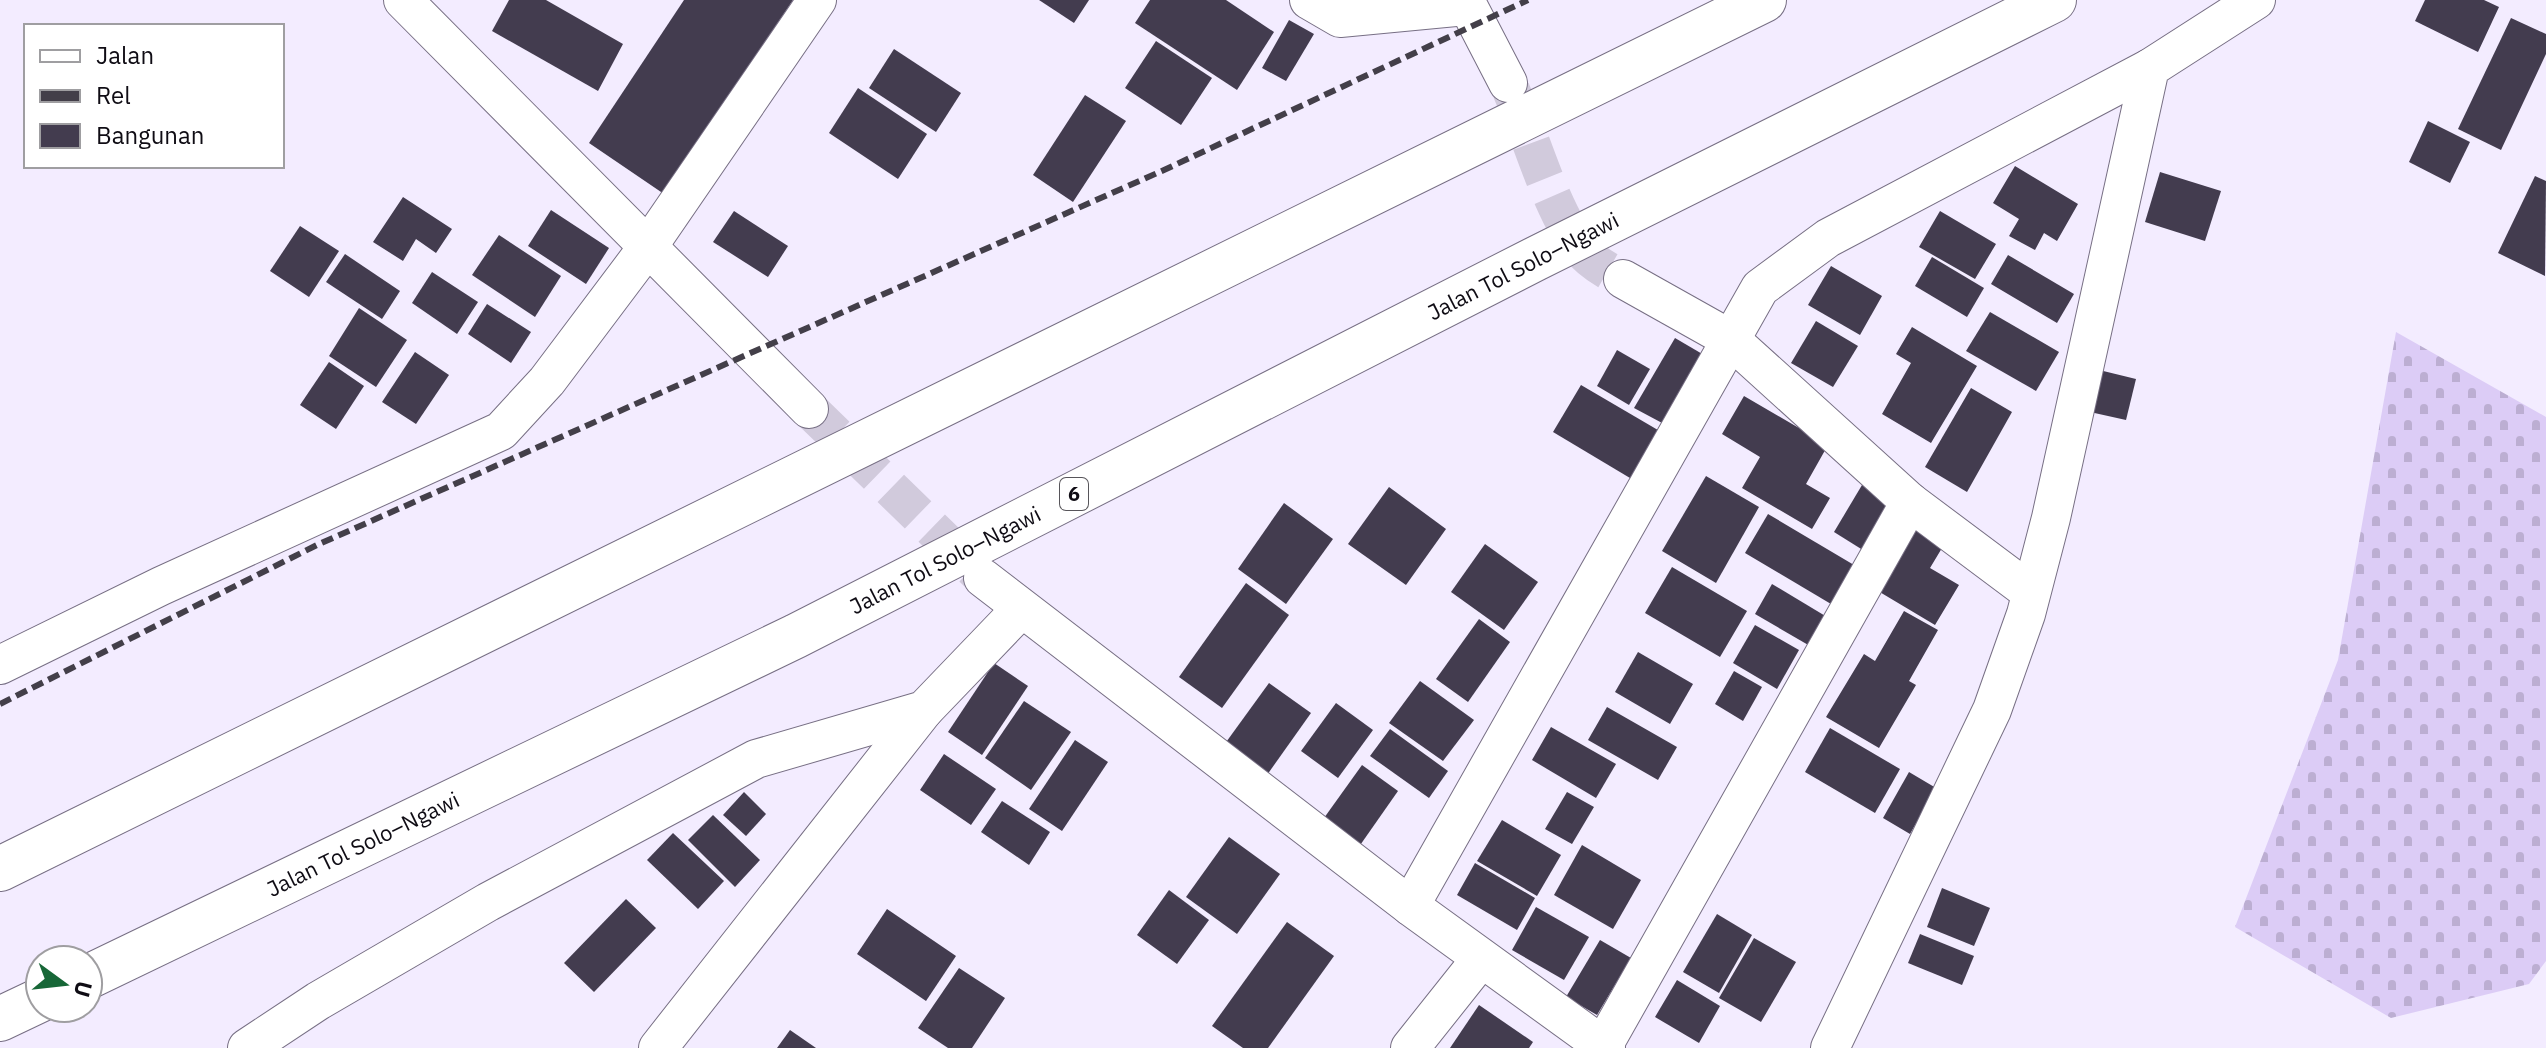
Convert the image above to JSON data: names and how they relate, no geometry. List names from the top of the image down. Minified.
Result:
{"streets":{"highway":["Jalan Tol Solo–Ngawi","6"]},"legend":["Jalan","Rel","Bangunan"],"north":"right"}
